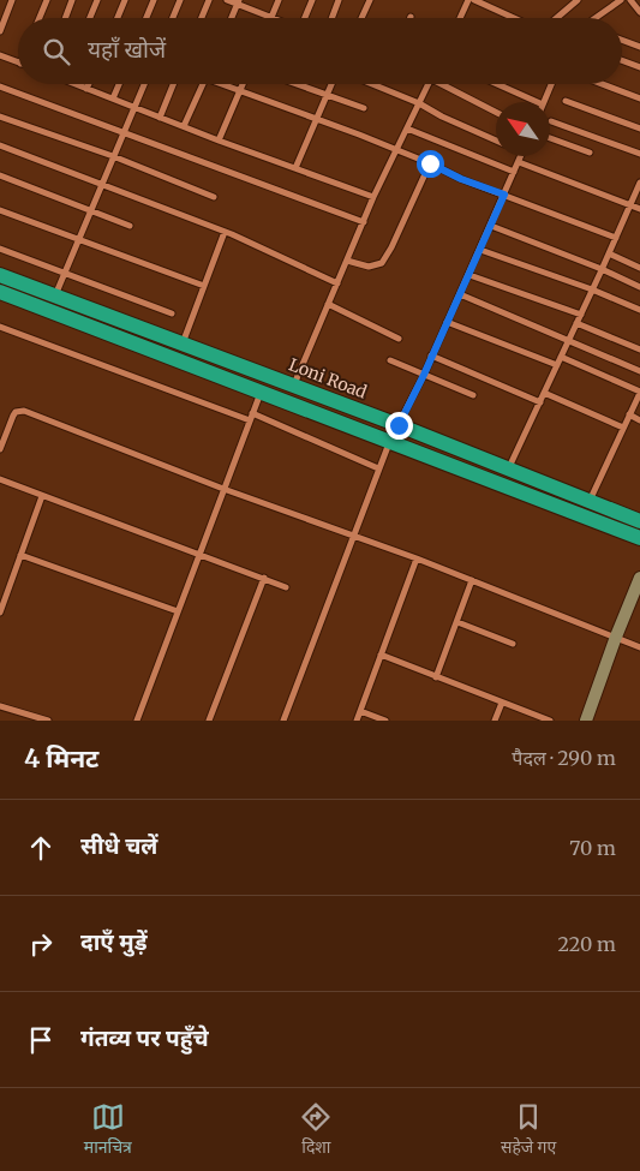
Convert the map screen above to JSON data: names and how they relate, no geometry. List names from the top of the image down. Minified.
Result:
{"streets":{"highway":["Loni Road"]},"north":"top left","page":{"search":"यहाँ खोजें","heading":["4 मिनट","पैदल · 290 m"],"list":[["सीधे चलें","70 m"],["दाएँ मुड़ें","220 m"],"गंतव्य पर पहुँचे"],"nav":["मानचित्र","दिशा","सहेजे गए"]}}
